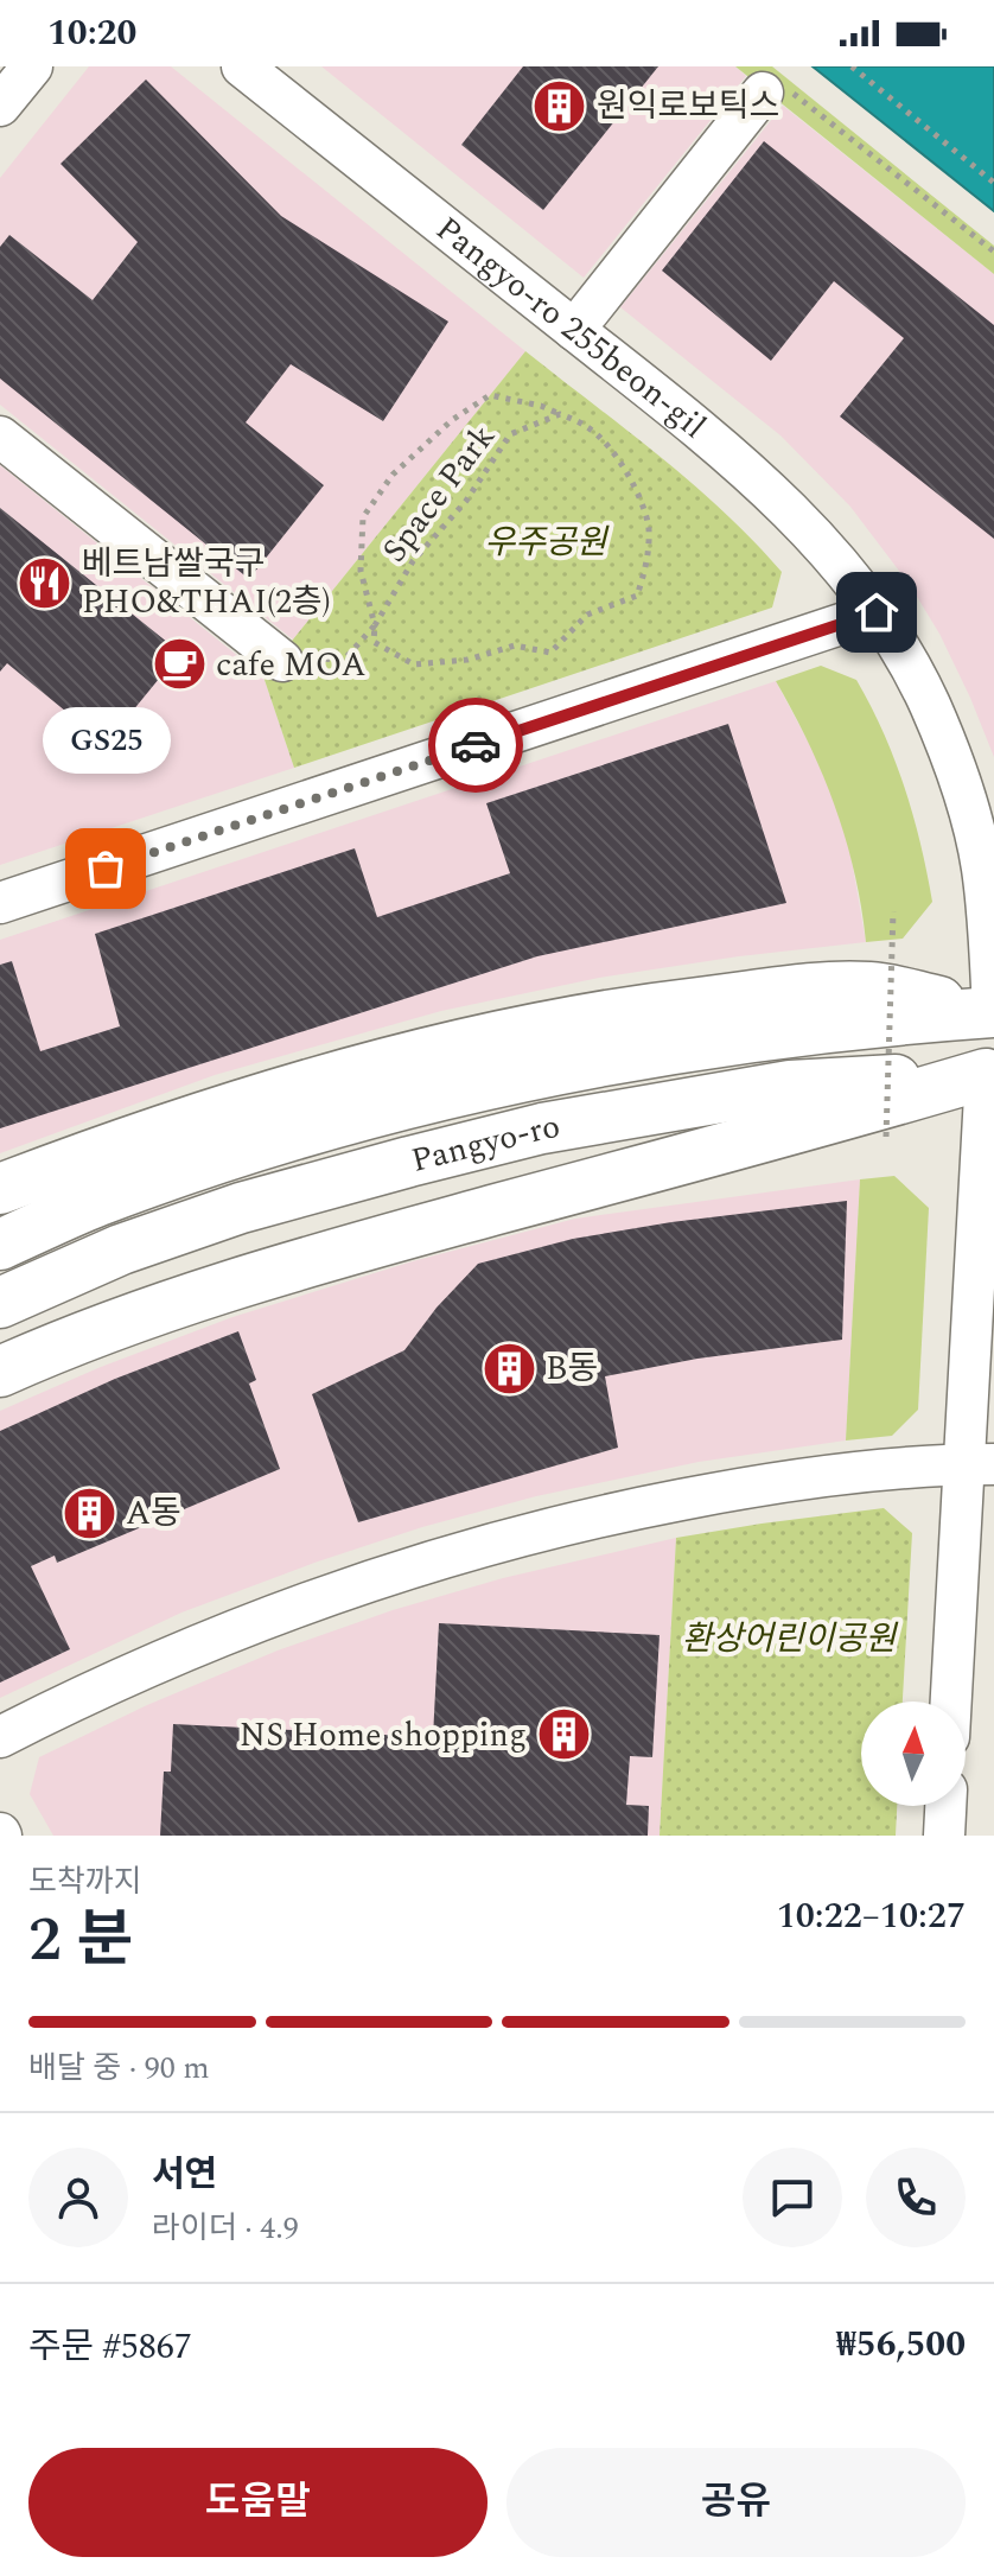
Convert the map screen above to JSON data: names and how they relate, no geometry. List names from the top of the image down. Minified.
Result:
{"streets":{"main road":["Pangyo-ro"],"street":["Pangyo-ro 255beon-gil"],"path":["Space Park"]},"crossings":[["Pangyo-ro 255beon-gil","Pangyo-ro"]],"parks":["우주공원","환상어린이공원"],"places":{"building":["원익로보틱스","B동","A동","NS Home shopping"],"restaurant":["베트남쌀국구 PHO&THAI(2층)"],"cafe":["cafe MOA"],"other":["GS25"]},"north":"top","page":{"status":"10:20","bubble":"GS25","heading":["2 분","도착까지","10:22–10:27"],"panel":["서연","라이더 · 4.9","주문 #5867","₩56,500"],"bar":"배달 중 · 90 m","buttons":["도움말","공유"]}}
